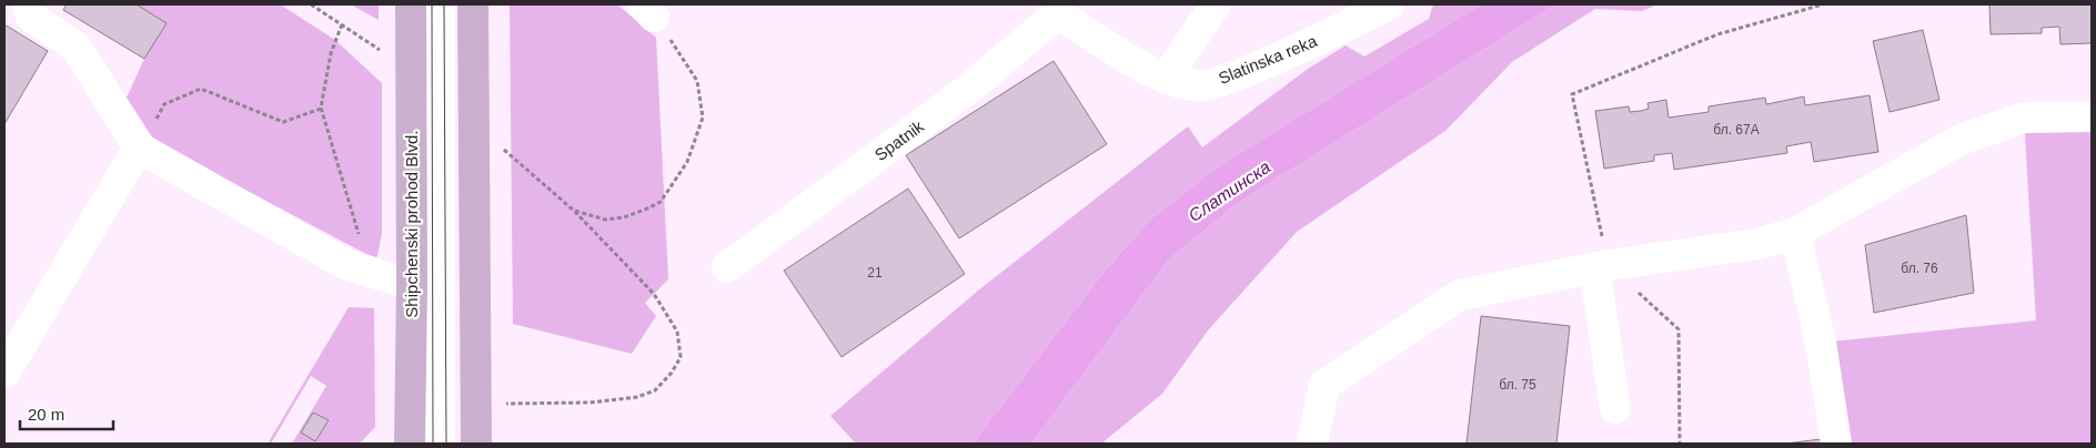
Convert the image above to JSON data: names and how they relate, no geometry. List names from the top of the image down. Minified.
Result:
{"streets":{"main road":["Shipchenski prohod Blvd."],"street":["Slatinska reka","Spatnik"]},"crossings":[["Slatinska reka","Spatnik"]],"water":["Слатинска"],"house_numbers":["бл. 67А","бл. 76","21","бл. 75"],"scale_bar":"20 m"}
